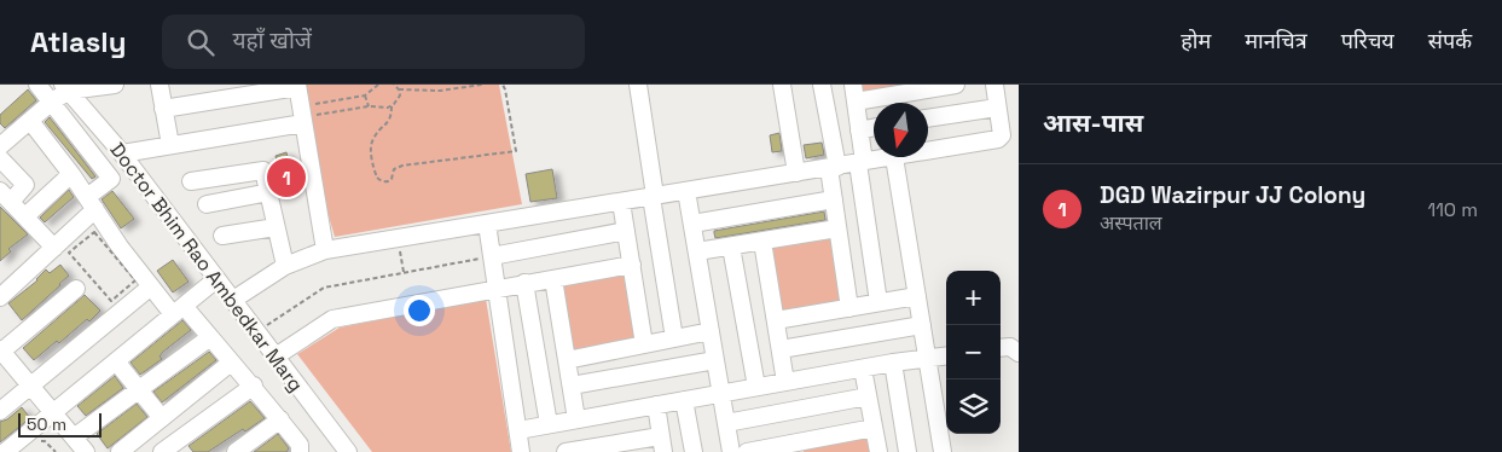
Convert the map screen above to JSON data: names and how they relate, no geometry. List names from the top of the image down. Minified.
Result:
{"streets":{"street":["Doctor Bhim Rao Ambedkar Marg"]},"scale_bar":"50 m","north":"bottom","page":{"header":"Atlasly","search":"यहाँ खोजें","nav":["होम","मानचित्र","परिचय","संपर्क"],"heading":"आस-पास","pins":"1","list":[{"mark":"1","name":"DGD Wazirpur JJ Colony","note":"अस्पताल","value":"110 m"}],"map_buttons":["+","−"],"scale":"50 m"}}
